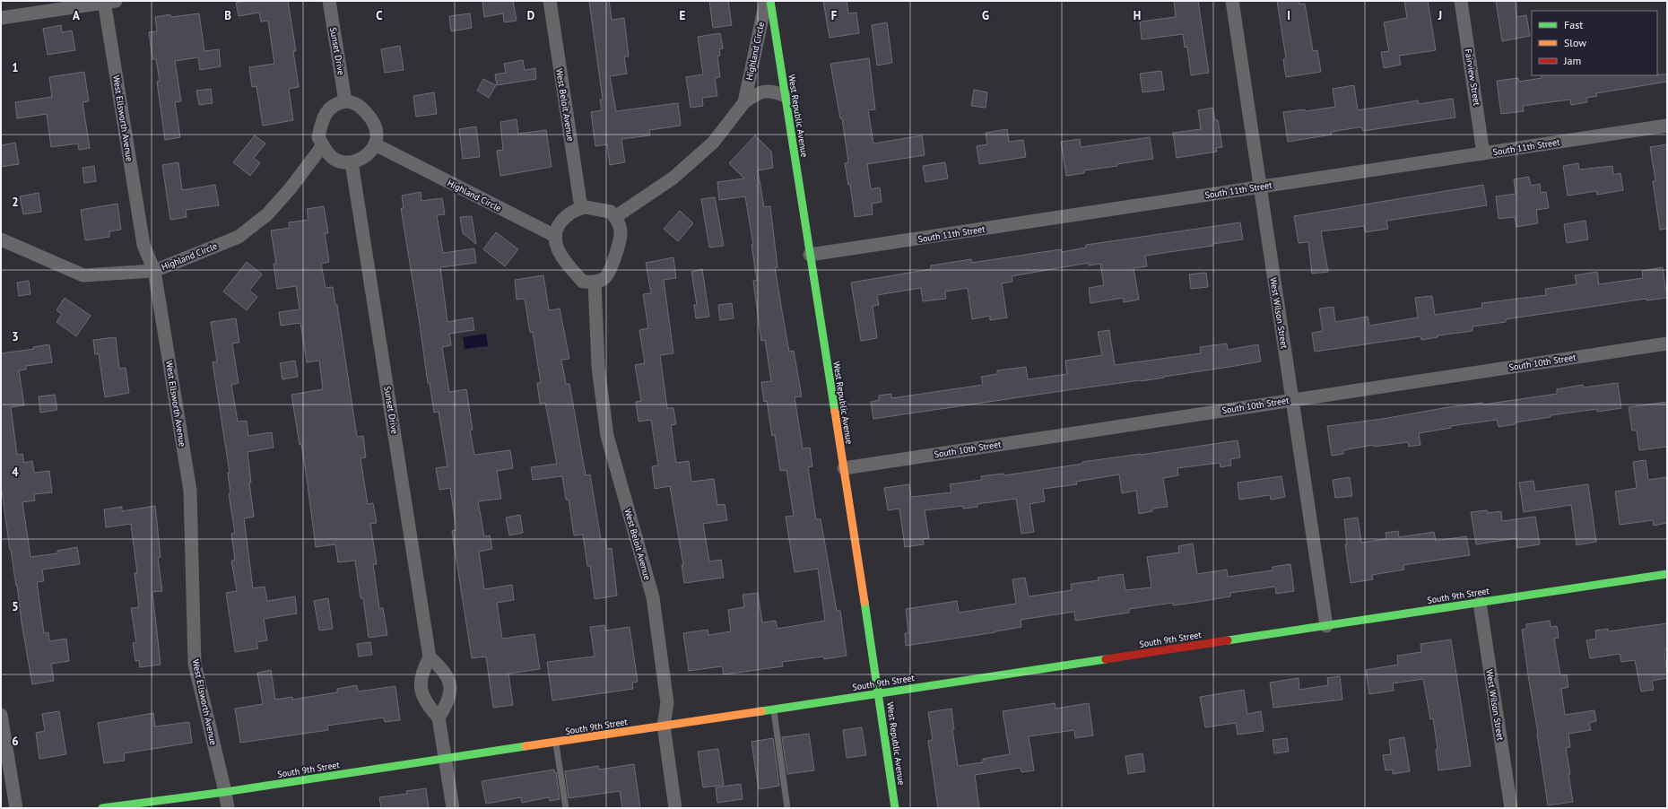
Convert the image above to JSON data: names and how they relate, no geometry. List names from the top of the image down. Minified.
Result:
{"streets":{"main road":["West Republic Avenue","South 9th Street"],"street":["Sunset Drive","Highland Circle","Fairview Street","West Beloit Avenue","West Ellsworth Avenue","South 11th Street","West Wilson Street","South 10th Street"]},"crossings":[["Sunset Drive","Highland Circle"],["Highland Circle","West Beloit Avenue"],["Highland Circle","West Republic Avenue"],["Highland Circle","West Ellsworth Avenue"],["Fairview Street","South 11th Street"],["West Beloit Avenue","South 9th Street"],["West Republic Avenue","South 11th Street"],["West Republic Avenue","South 10th Street"],["West Republic Avenue","South 9th Street"],["West Ellsworth Avenue","South 9th Street"],["South 11th Street","West Wilson Street"],["West Wilson Street","South 10th Street"],["West Wilson Street","South 9th Street"]],"legend":["Fast","Slow","Jam"],"grid":{"columns":["A","B","C","D","E","F","G","H","I","J"],"rows":["1","2","3","4","5","6"]}}
